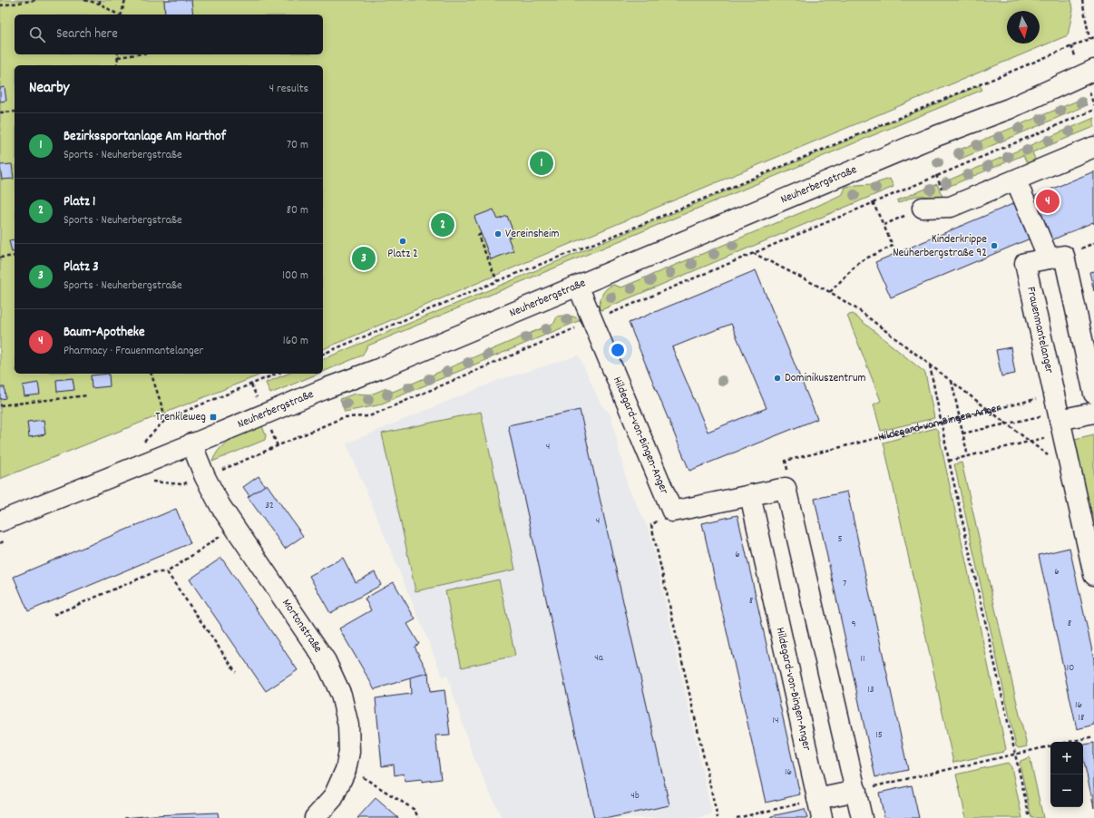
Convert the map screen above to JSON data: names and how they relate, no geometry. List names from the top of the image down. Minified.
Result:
{"streets":{"street":["Neuherbergstraße","Frauenmantelanger","Hildegard-von-Bingen-Anger","Mortonstraße"]},"crossings":[["Neuherbergstraße","Hildegard-von-Bingen-Anger"],["Neuherbergstraße","Mortonstraße"]],"places":{"other":["Vereinsheim","Platz 2","Kinderkrippe Neuherbergstraße 92","Dominikuszentrum"],"transit":["Trenkleweg"]},"house_numbers":["4","32","4","5","6","6","7","8","8","9","4a","11","10","13","16","18","14","15","16","4b"],"north":"bottom","page":{"search":"Search here","heading":["Nearby","4 results"],"list":[{"mark":"1","name":"Bezirkssportanlage Am Harthof","note":"Sports · Neuherbergstraße","value":"70 m"},{"mark":"2","name":"Platz 1","note":"Sports · Neuherbergstraße","value":"80 m"},{"mark":"3","name":"Platz 3","note":"Sports · Neuherbergstraße","value":"100 m"},{"mark":"4","name":"Baum-Apotheke","note":"Pharmacy · Frauenmantelanger","value":"160 m"}],"pins":["1","4","2","3"],"map_buttons":["+","−"]}}
